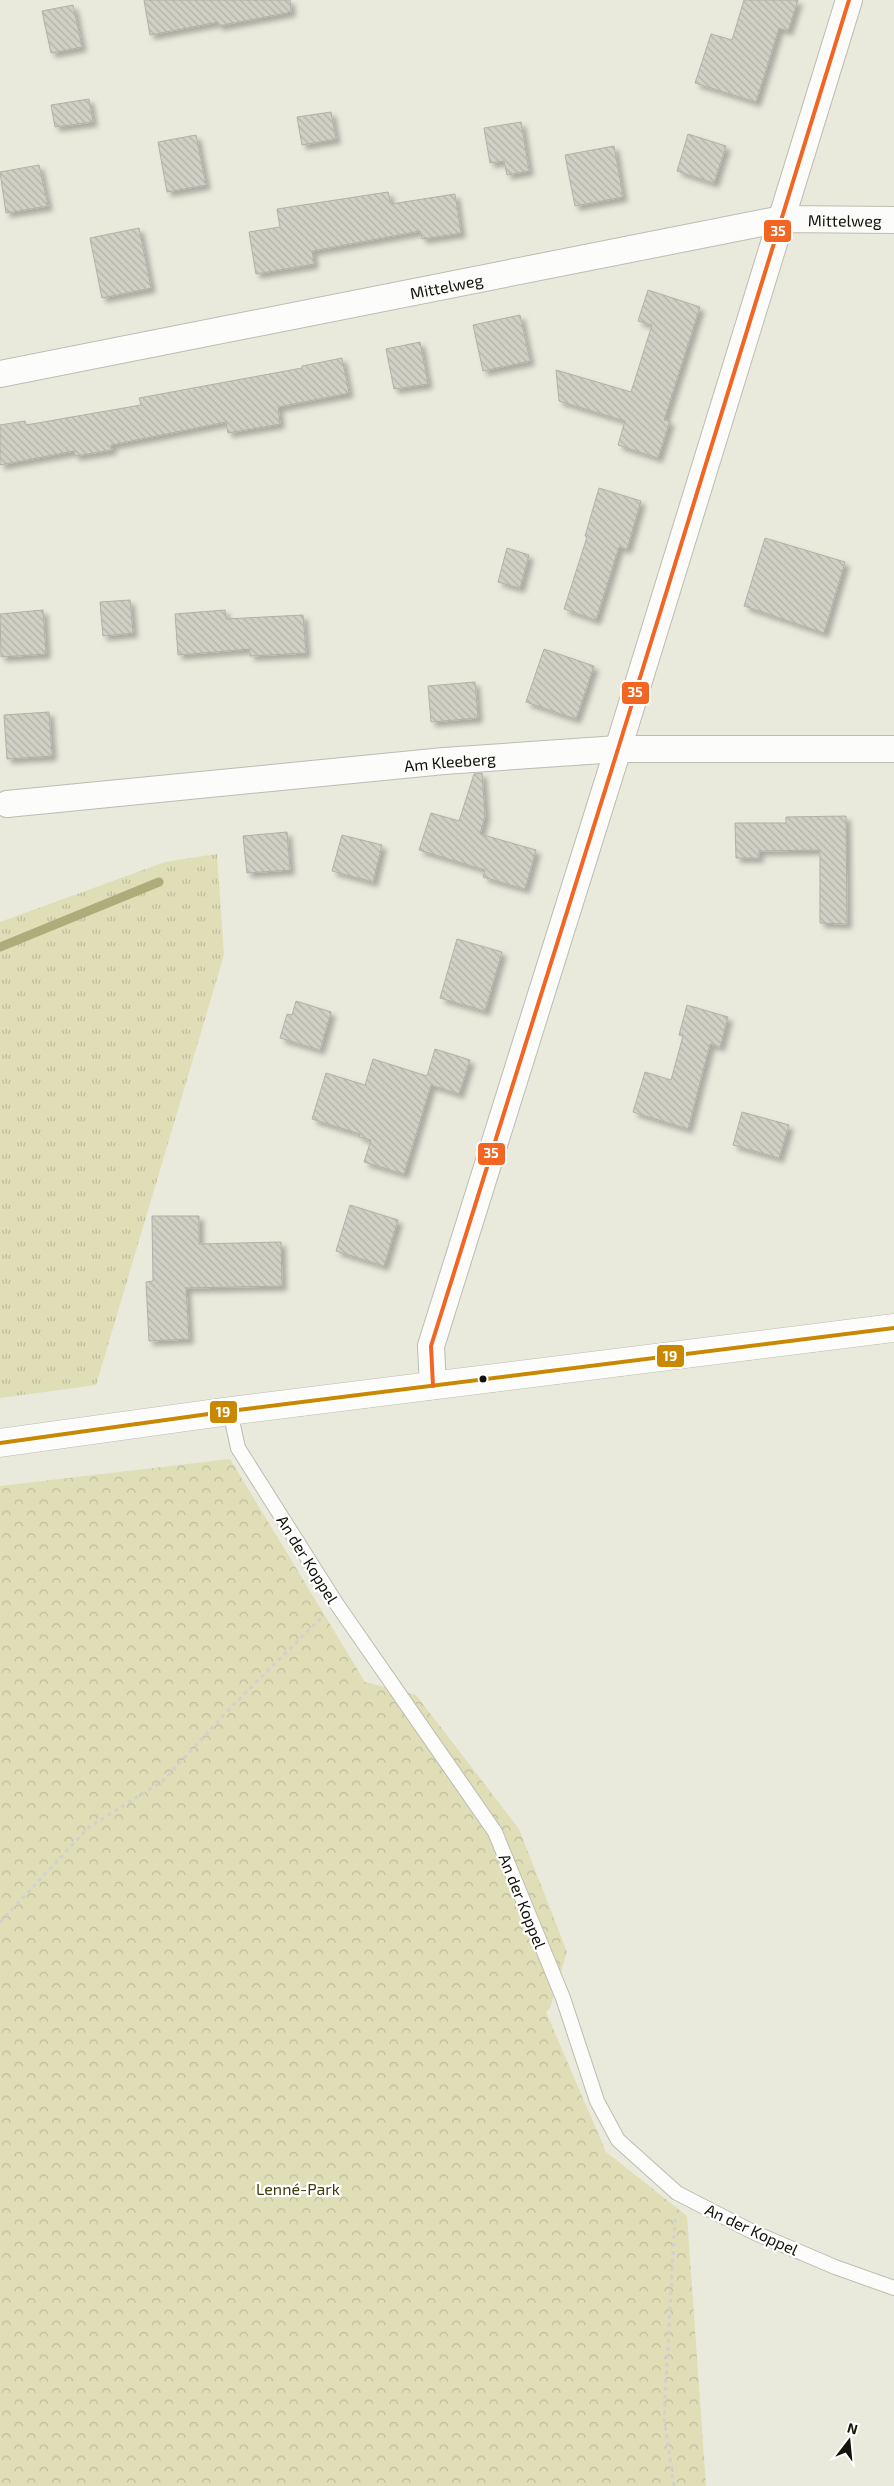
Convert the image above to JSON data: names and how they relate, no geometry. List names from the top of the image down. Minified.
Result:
{"streets":{"street":["Mittelweg","Am Kleeberg"],"lane":["An der Koppel"]},"parks":["Lenné-Park"],"lines":["transit line 35","transit line 19"],"north":"top"}
